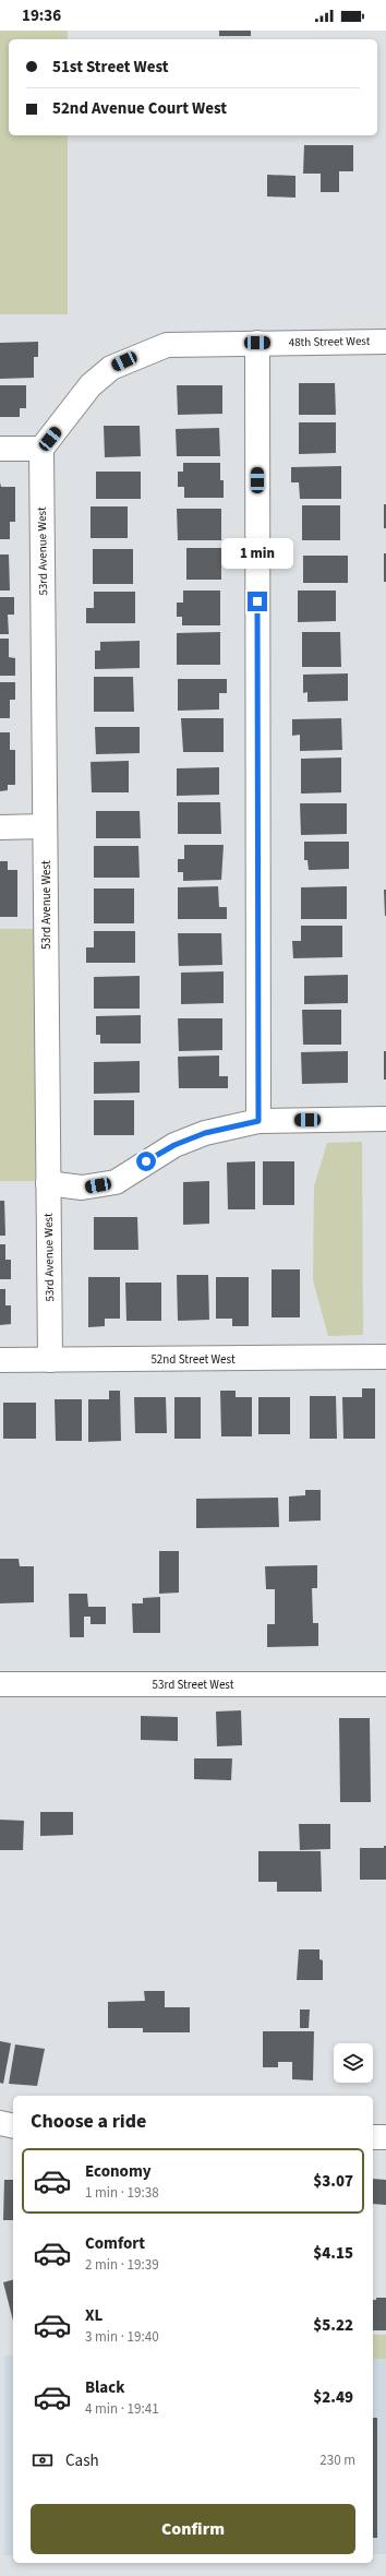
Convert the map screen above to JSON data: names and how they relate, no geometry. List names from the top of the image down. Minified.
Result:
{"streets":{"street":["48th Street West","53rd Avenue West","52nd Street West","53rd Street West"]},"crossings":[["48th Street West","53rd Avenue West"],["53rd Avenue West","52nd Street West"]],"page":{"status":"19:36","banner":["51st Street West","52nd Avenue Court West"],"bubble":"1 min","heading":"Choose a ride","list":[{"name":"Economy","note":"1 min · 19:38","value":"$3.07"},{"name":"Comfort","note":"2 min · 19:39","value":"$4.15"},{"name":"XL","note":"3 min · 19:40","value":"$5.22"},{"name":"Black","note":"4 min · 19:41","value":"$2.49"}],"pay":["Cash","230 m"],"buttons":"Confirm"}}
